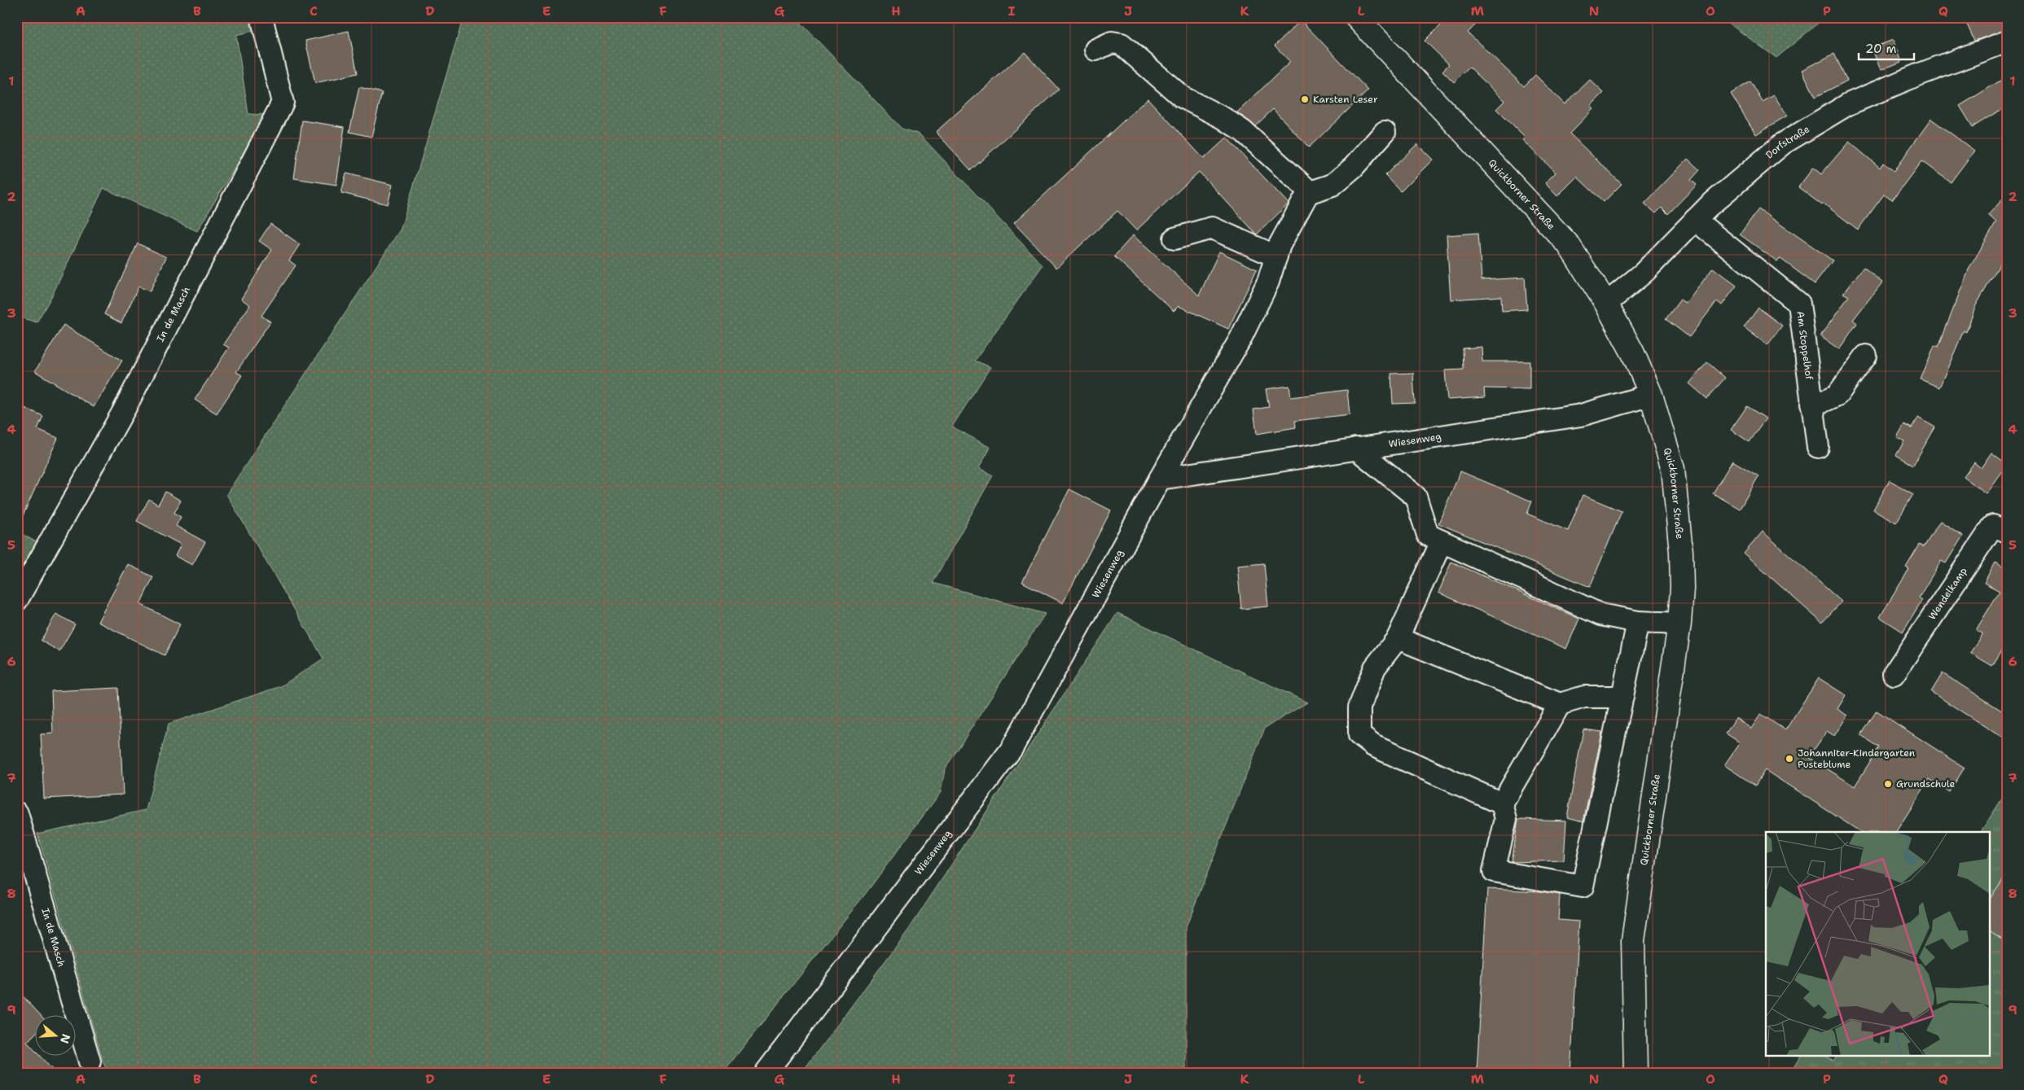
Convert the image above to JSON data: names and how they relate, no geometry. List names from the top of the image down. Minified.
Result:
{"streets":{"main road":["Quickborner Straße"],"street":["Dorfstraße","In de Masch","Am Stoppelhof","Wiesenweg","Wendelkamp"]},"crossings":[["Dorfstraße","Quickborner Straße"],["Dorfstraße","Am Stoppelhof"],["Quickborner Straße","Wiesenweg"]],"places":["Karsten Leser","Johanniter-Kindergarten Pusteblume","Grundschule"],"scale_bar":"20 m","north":"right","grid":{"columns":["A","B","C","D","E","F","G","H","I","J","K","L","M","N","O","P","Q"],"rows":["1","2","3","4","5","6","7","8","9"]}}
